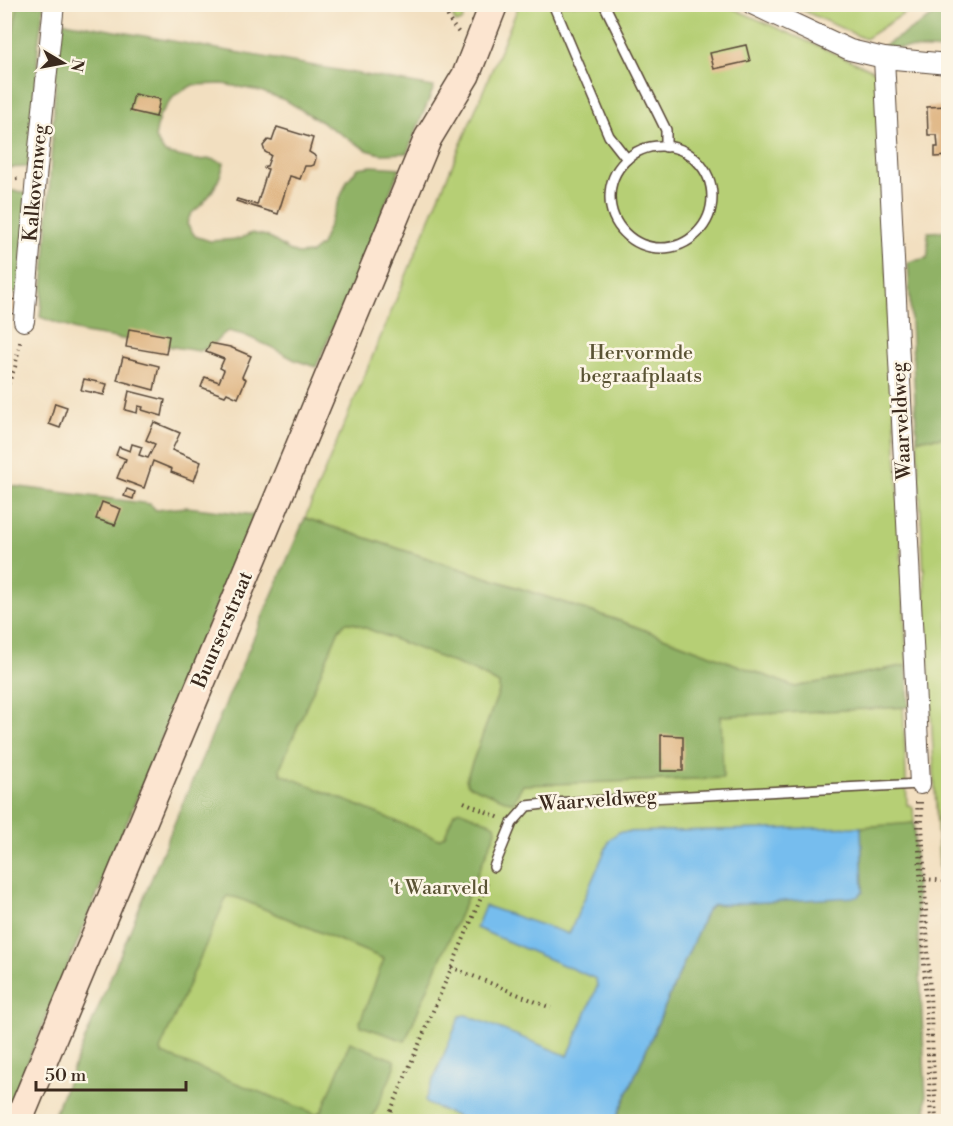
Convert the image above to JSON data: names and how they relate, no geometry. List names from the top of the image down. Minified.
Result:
{"streets":{"main road":["Buurserstraat"],"street":["Kalkovenweg","Waarveldweg"]},"parks":["Hervormde begraafplaats","'t Waarveld"],"scale_bar":"50 m","north":"right"}
